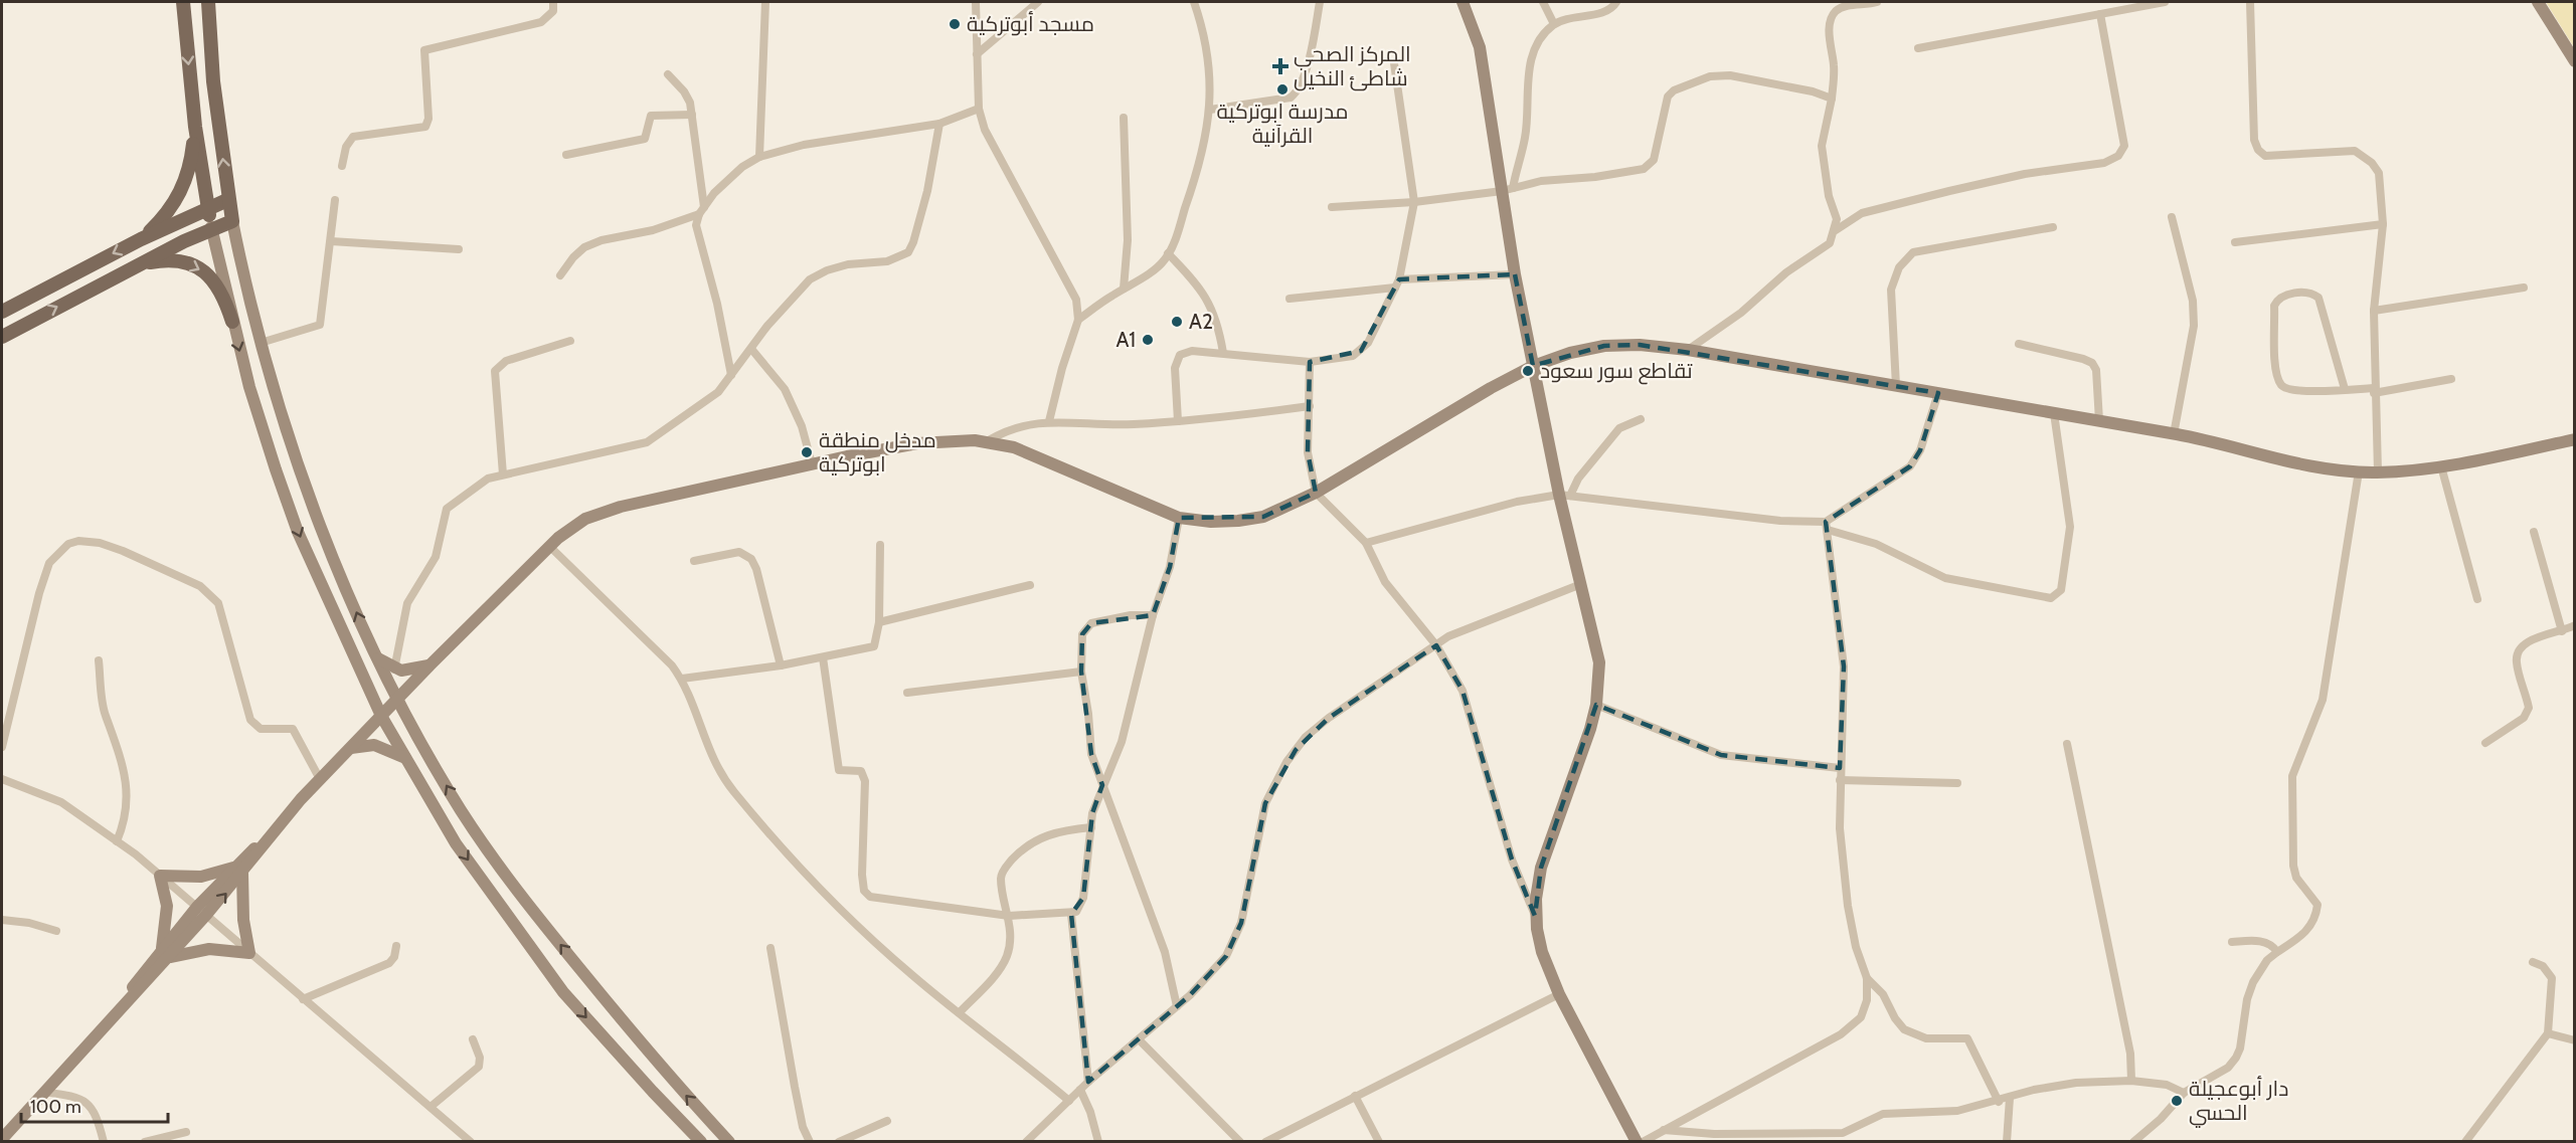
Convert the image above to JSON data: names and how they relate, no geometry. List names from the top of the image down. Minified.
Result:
{"places":{"other":["مسجد أبوتركية","مدرسة ابوتركية القرآنية","A2","A1","تقاطع سور سعود","مدخل منطقة ابوتركية","دار أبوعجيلة الحسي"],"health":["المركز الصحي شاطئ النخيل"]},"scale_bar":"100 m"}
